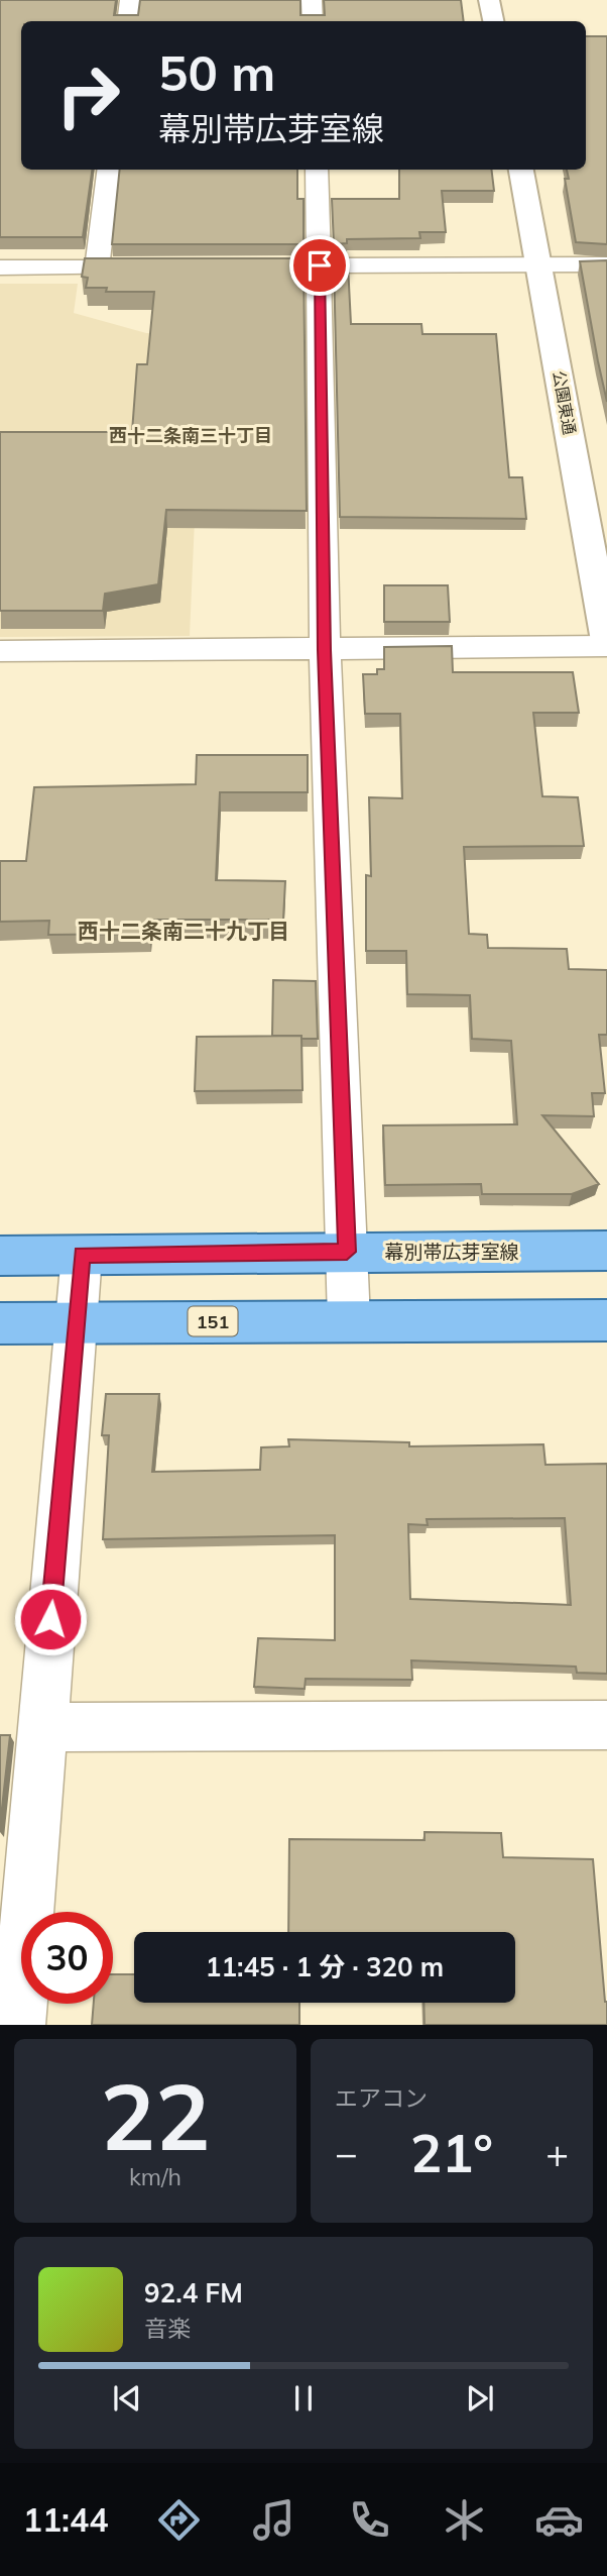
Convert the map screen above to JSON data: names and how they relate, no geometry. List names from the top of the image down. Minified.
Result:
{"streets":{"main road":["幕別帯広芽室線","151"],"street":["公園東通"]},"districts":["西十二条南三十丁目","西十二条南二十九丁目"],"page":{"turn":["50 m","幕別帯広芽室線"],"limit":"30","trip":"11:45 · 1 分 · 320 m","tile":[["22","km/h"],"エアコン"],"heat":["−","21°","+"],"song":["92.4 FM","音楽"],"tabs":"11:44"}}
